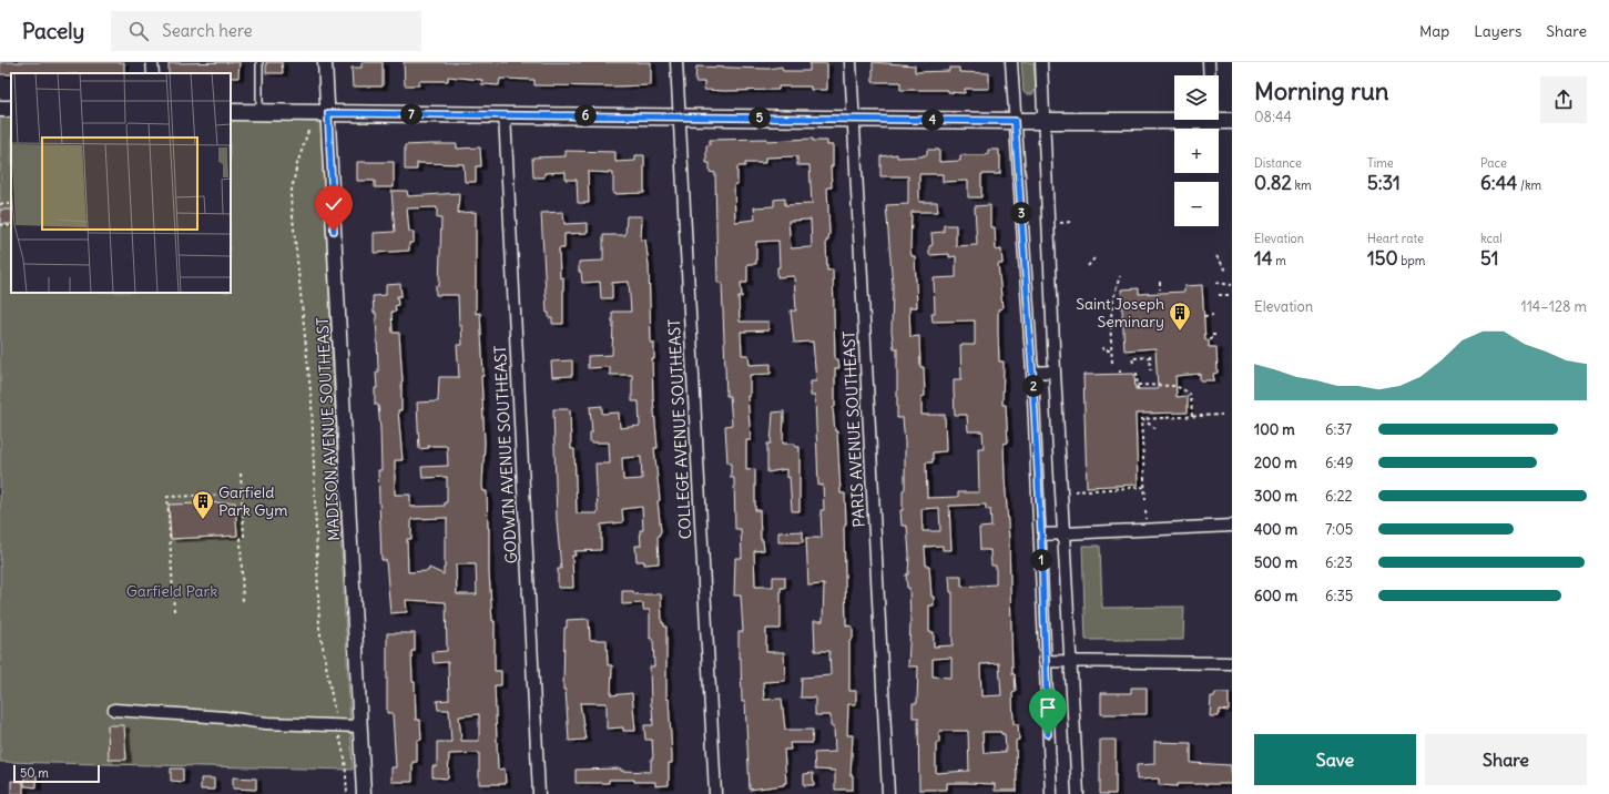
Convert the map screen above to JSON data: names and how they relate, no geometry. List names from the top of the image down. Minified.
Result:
{"streets":{"street":["MADISON AVENUE SOUTHEAST","COLLEGE AVENUE SOUTHEAST","PARIS AVENUE SOUTHEAST","GODWIN AVENUE SOUTHEAST"]},"parks":["Garfield Park"],"places":{"building":["Saint Joseph Seminary","Garfield Park Gym"]},"scale_bar":"50 m","page":{"header":"Pacely","search":"Search here","nav":["Map","Layers","Share"],"heading":["Morning run","08:44"],"map_buttons":["+","−"],"pins":["7","6","5","4","3","2","1"],"stats":[["Distance","0.82 km"],["Time","5:31"],["Pace","6:44 /km"],["Elevation","14 m"],["Heart rate","150 bpm"],["kcal","51"]],"chart":["Elevation","114–128 m"],"list":[{"name":"100 m","note":"6:37"},{"name":"200 m","note":"6:49"},{"name":"300 m","note":"6:22"},{"name":"400 m","note":"7:05"},{"name":"500 m","note":"6:23"},{"name":"600 m","note":"6:35"}],"buttons":["Save","Share"],"scale":"50 m"}}
